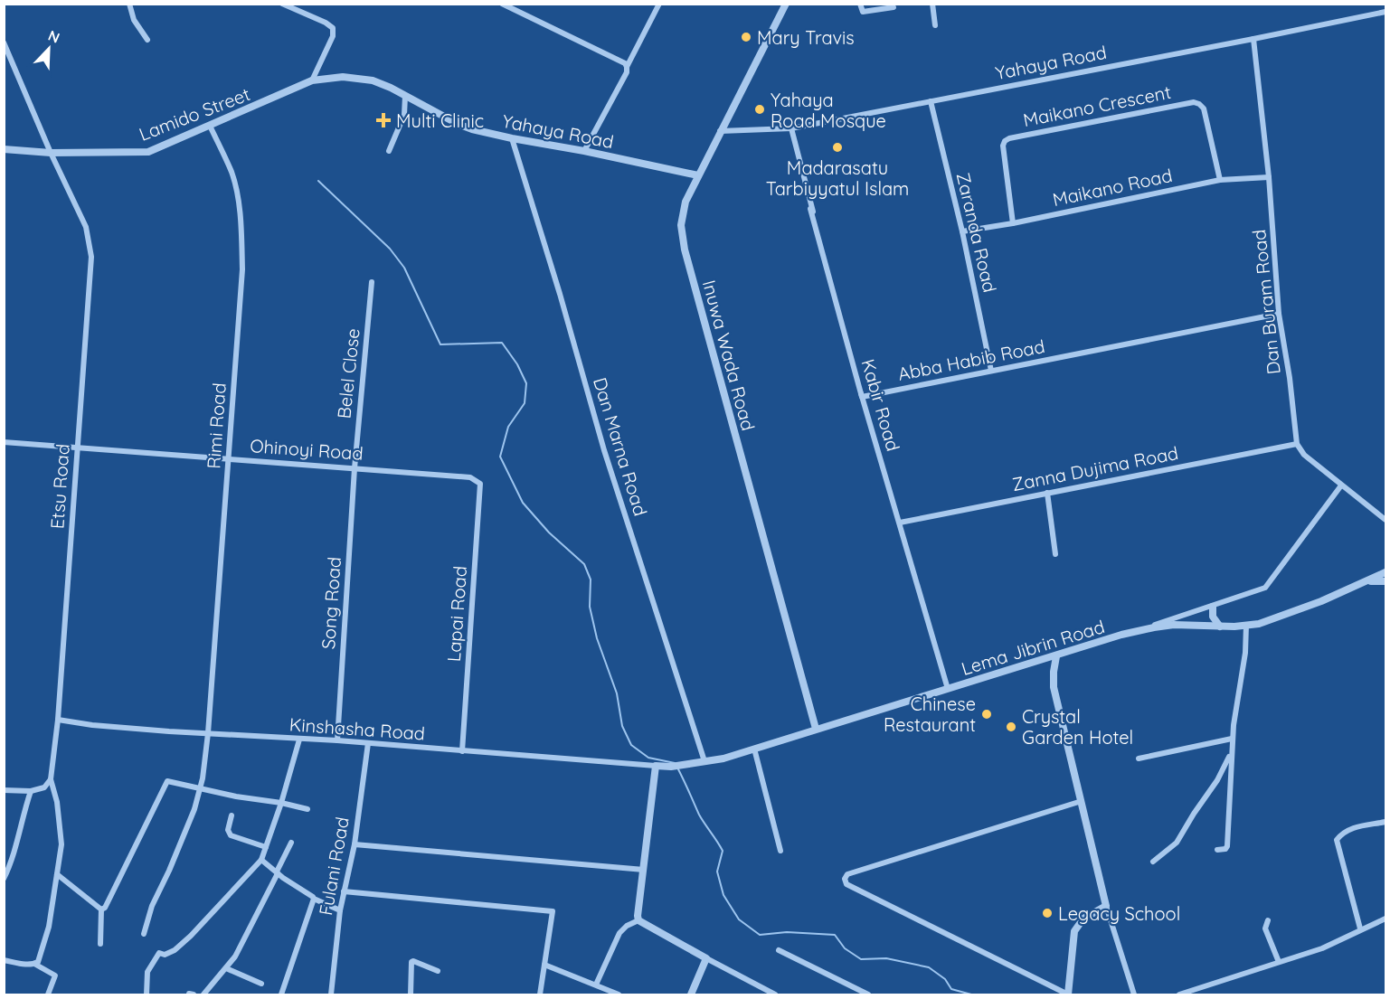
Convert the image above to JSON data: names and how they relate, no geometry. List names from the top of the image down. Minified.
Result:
{"streets":{"street":["Yahaya Road","Maikano Crescent","Lamido Street","Maikano Road","Zaranda Road","Dan Buram Road","Inuwa Wada Road","Abba Habib Road","Belel Close","Kabir Road","Rimi Road","Dan Marna Road","Ohinoyi Road","Zanna Dujima Road","Etsu Road","Song Road","Lapai Road","Lema Jibrin Road","Kinshasha Road","Fulani Road"]},"crossings":[["Yahaya Road","Lamido Street"],["Yahaya Road","Zaranda Road"],["Yahaya Road","Dan Buram Road"],["Yahaya Road","Inuwa Wada Road"],["Yahaya Road","Kabir Road"],["Yahaya Road","Dan Marna Road"],["Maikano Crescent","Maikano Road"],["Lamido Street","Rimi Road"],["Lamido Street","Etsu Road"],["Maikano Road","Zaranda Road"],["Maikano Road","Dan Buram Road"],["Zaranda Road","Abba Habib Road"],["Dan Buram Road","Abba Habib Road"],["Dan Buram Road","Zanna Dujima Road"],["Inuwa Wada Road","Lema Jibrin Road"],["Abba Habib Road","Kabir Road"],["Belel Close","Ohinoyi Road"],["Belel Close","Song Road"],["Kabir Road","Zanna Dujima Road"],["Kabir Road","Lema Jibrin Road"],["Rimi Road","Ohinoyi Road"],["Rimi Road","Kinshasha Road"],["Dan Marna Road","Lema Jibrin Road"],["Ohinoyi Road","Etsu Road"],["Ohinoyi Road","Song Road"],["Ohinoyi Road","Lapai Road"],["Etsu Road","Kinshasha Road"],["Song Road","Kinshasha Road"],["Lapai Road","Kinshasha Road"],["Lema Jibrin Road","Kinshasha Road"],["Kinshasha Road","Fulani Road"]],"places":{"other":["Mary Travis","Yahaya Road Mosque","Madarasatu Tarbiyyatul Islam","Chinese Restaurant","Crystal Garden Hotel","Legacy School"],"health":["Multi Clinic"]},"north":"top right"}
